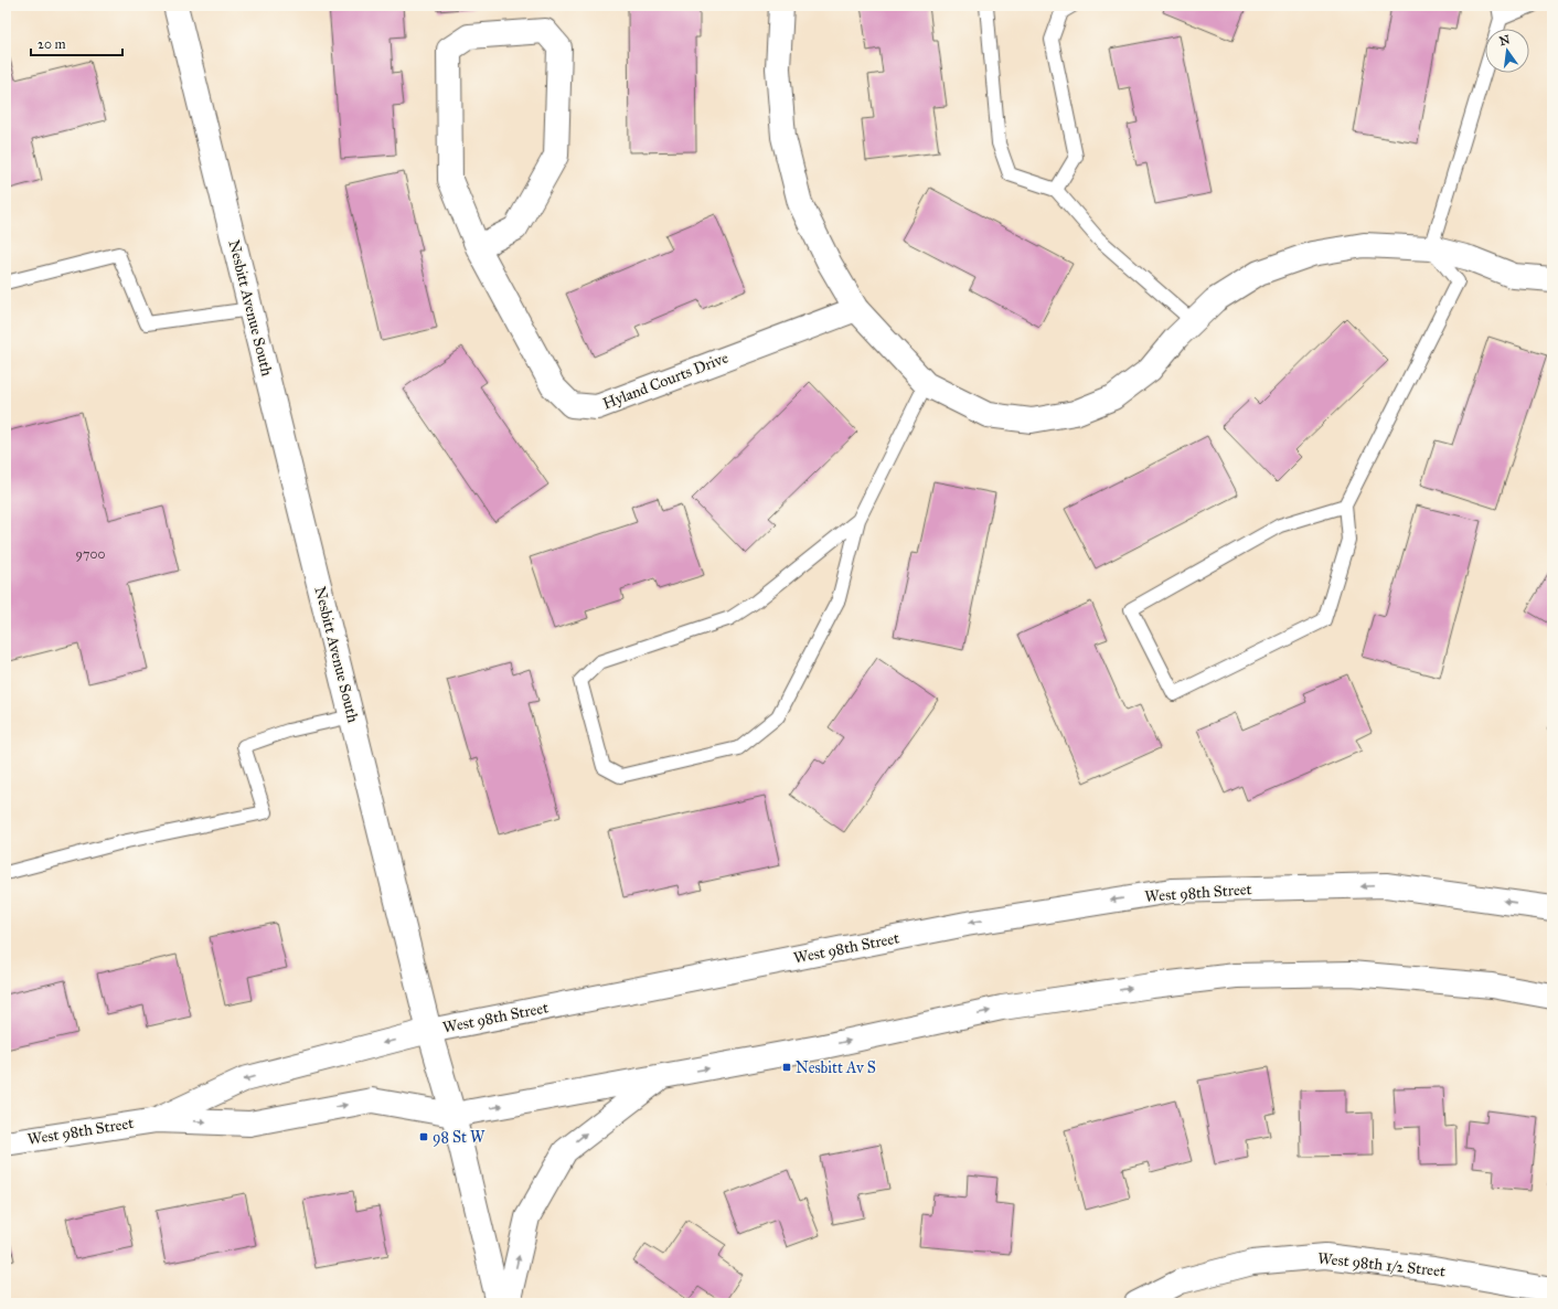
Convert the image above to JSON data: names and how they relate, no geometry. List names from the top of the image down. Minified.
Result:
{"streets":{"street":["Nesbitt Avenue South","Hyland Courts Drive","West 98th Street","West 98th 1/2 Street"]},"crossings":[["Nesbitt Avenue South","West 98th Street"]],"places":{"transit":["Nesbitt Av S","98 St W"]},"house_numbers":["9700"],"scale_bar":"20 m","north":"top"}
